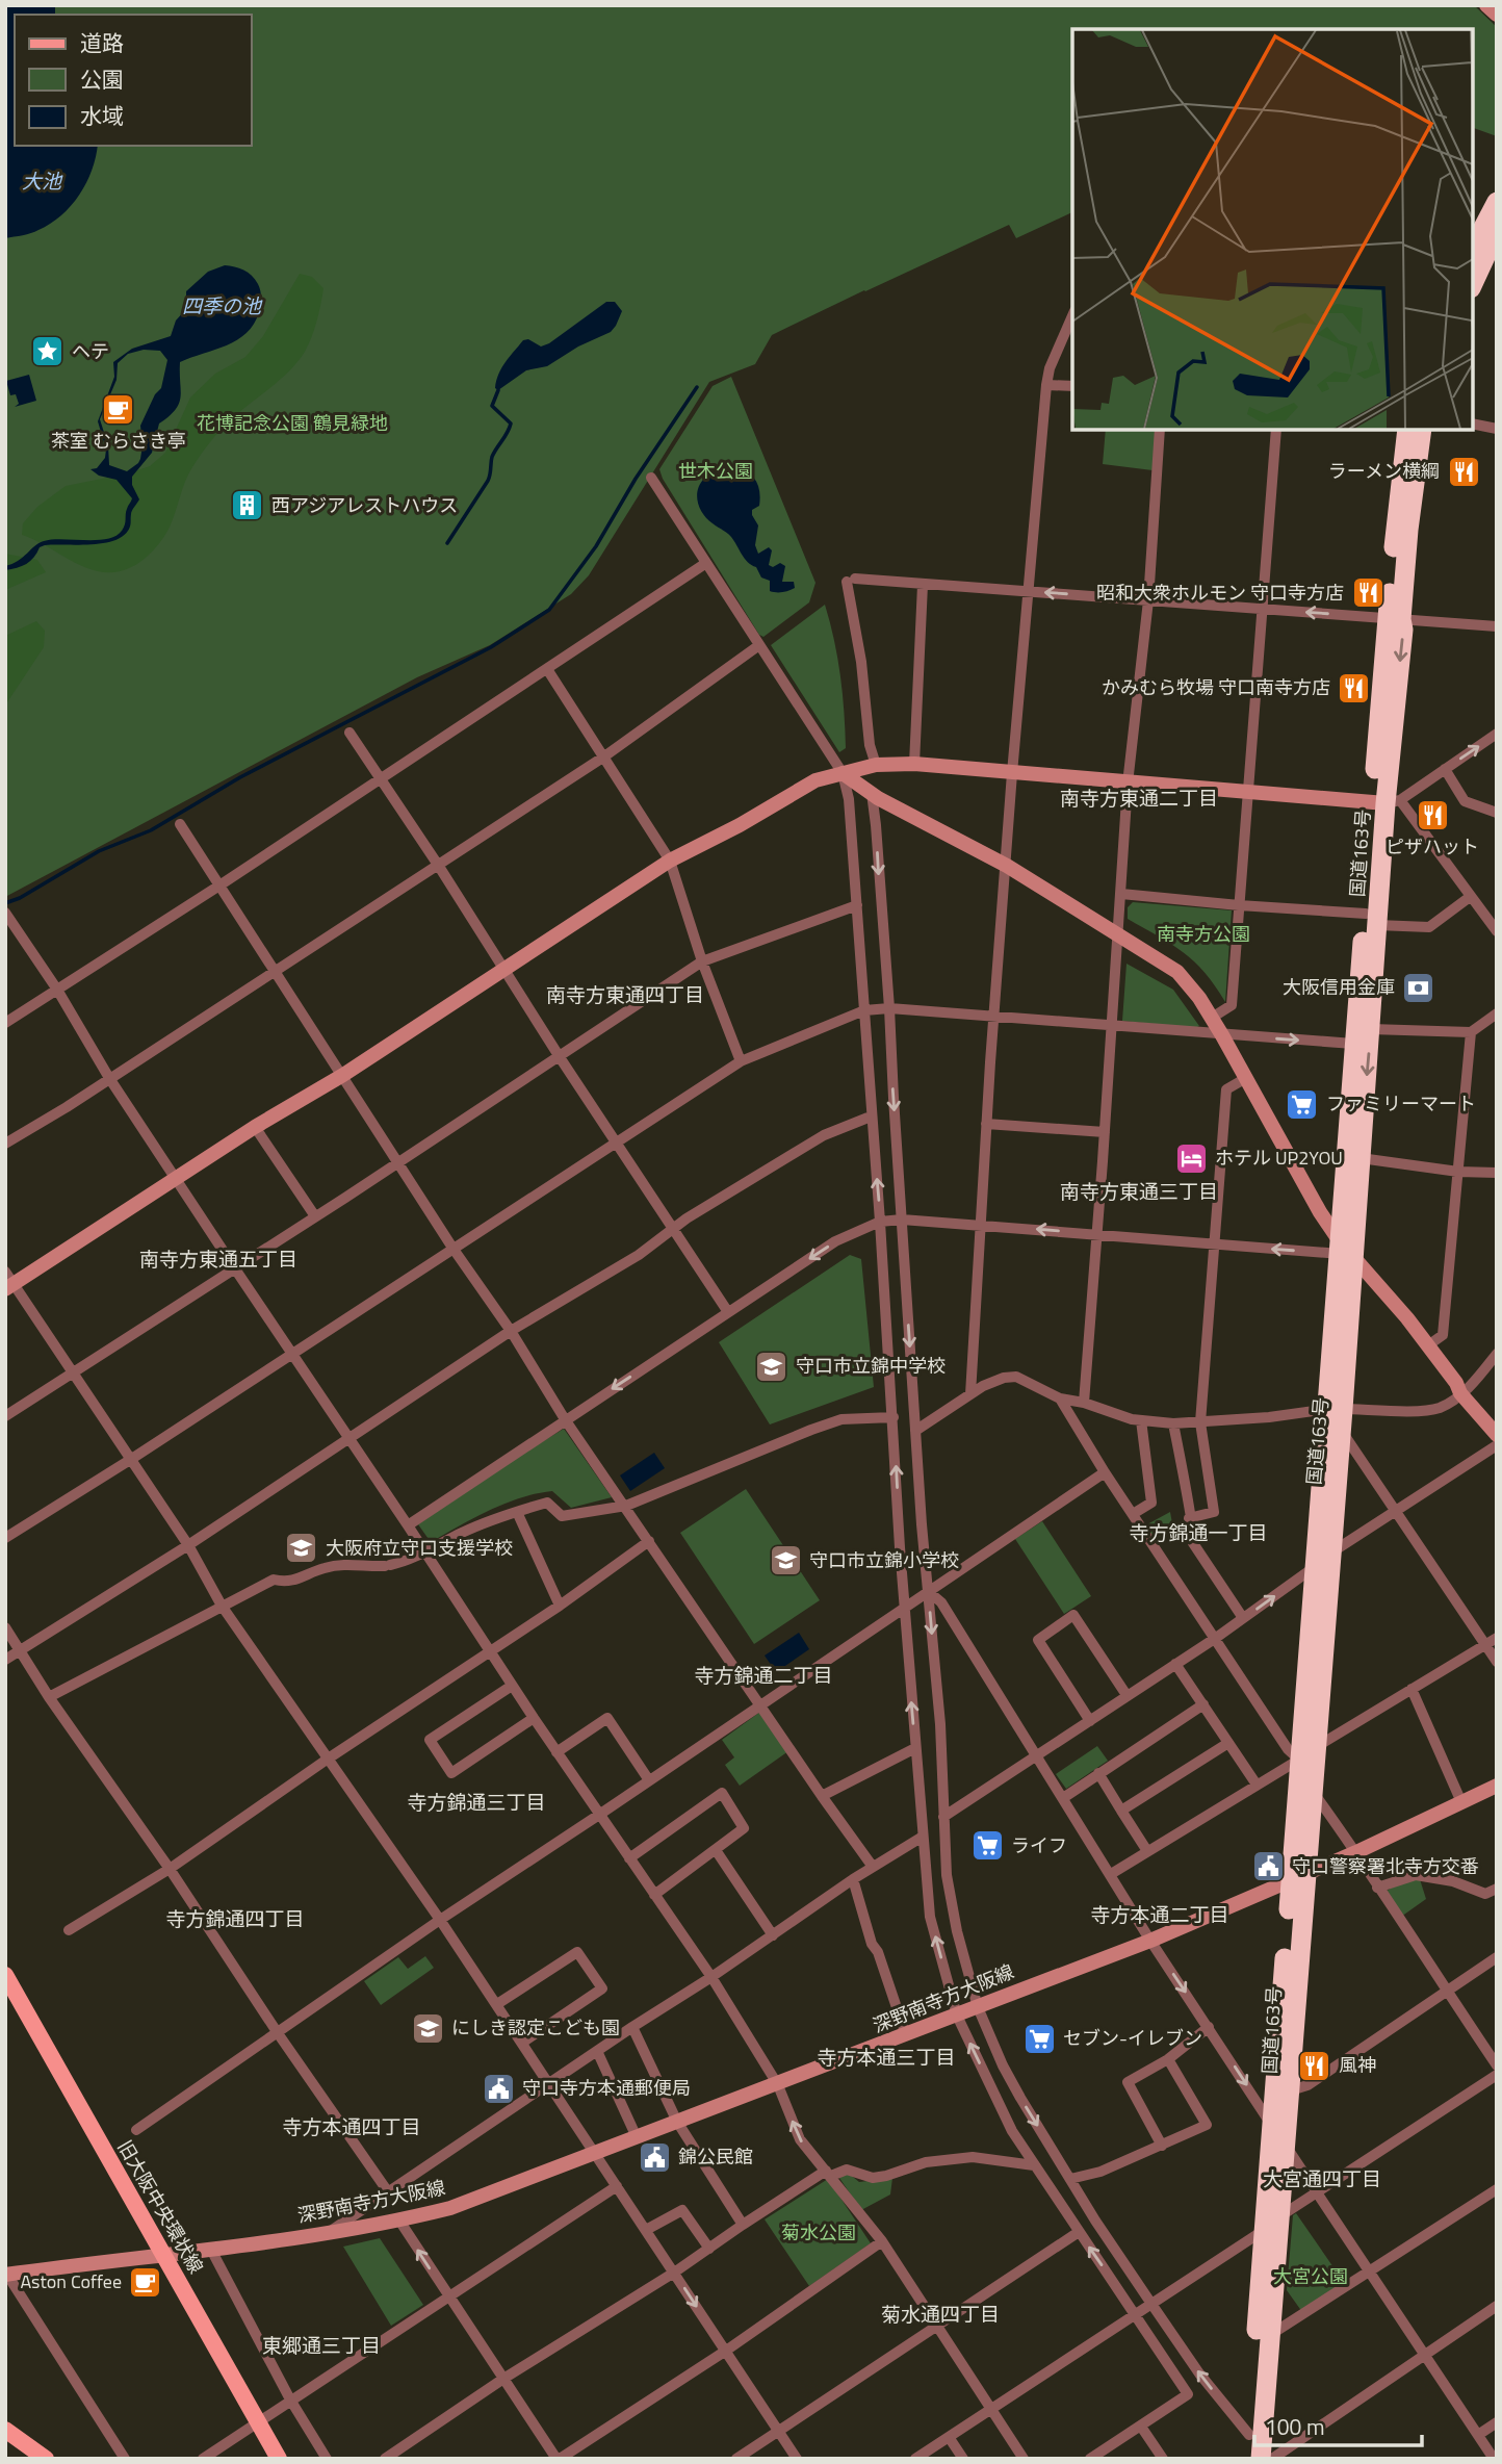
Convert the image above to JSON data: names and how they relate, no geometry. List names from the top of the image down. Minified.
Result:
{"streets":{"highway":["国道163号"],"main road":["旧大阪中央環状線"],"street":["深野南寺方大阪線"]},"crossings":[["国道163号","深野南寺方大阪線"],["深野南寺方大阪線","旧大阪中央環状線"]],"districts":["南寺方東通二丁目","南寺方東通四丁目","南寺方東通三丁目","南寺方東通五丁目","寺方錦通一丁目","寺方錦通二丁目","寺方錦通三丁目","寺方本通二丁目","寺方錦通四丁目","寺方本通三丁目","寺方本通四丁目","大宮通四丁目","菊水通四丁目","東郷通三丁目"],"water":["大池","四季の池"],"parks":["花博記念公園 鶴見緑地","世木公園","南寺方公園","菊水公園","大宮公園"],"places":{"place":["ヘテ"],"cafe":["茶室 むらさき亭","Aston Coffee"],"restaurant":["ラーメン横綱","昭和大衆ホルモン 守口寺方店","かみむら牧場 守口南寺方店","ピザハット","風神"],"building":["西アジアレストハウス"],"bank":["大阪信用金庫"],"supermarket":["ファミリーマート","ライフ","セブン-イレブン"],"hotel":["ホテル UP2YOU"],"school or university":["守口市立錦中学校","大阪府立守口支援学校","守口市立錦小学校","にしき認定こども園"],"public building":["守口警察署北寺方交番","守口寺方本通郵便局","錦公民館"]},"legend":["道路","公園","水域"],"scale_bar":"100 m"}
